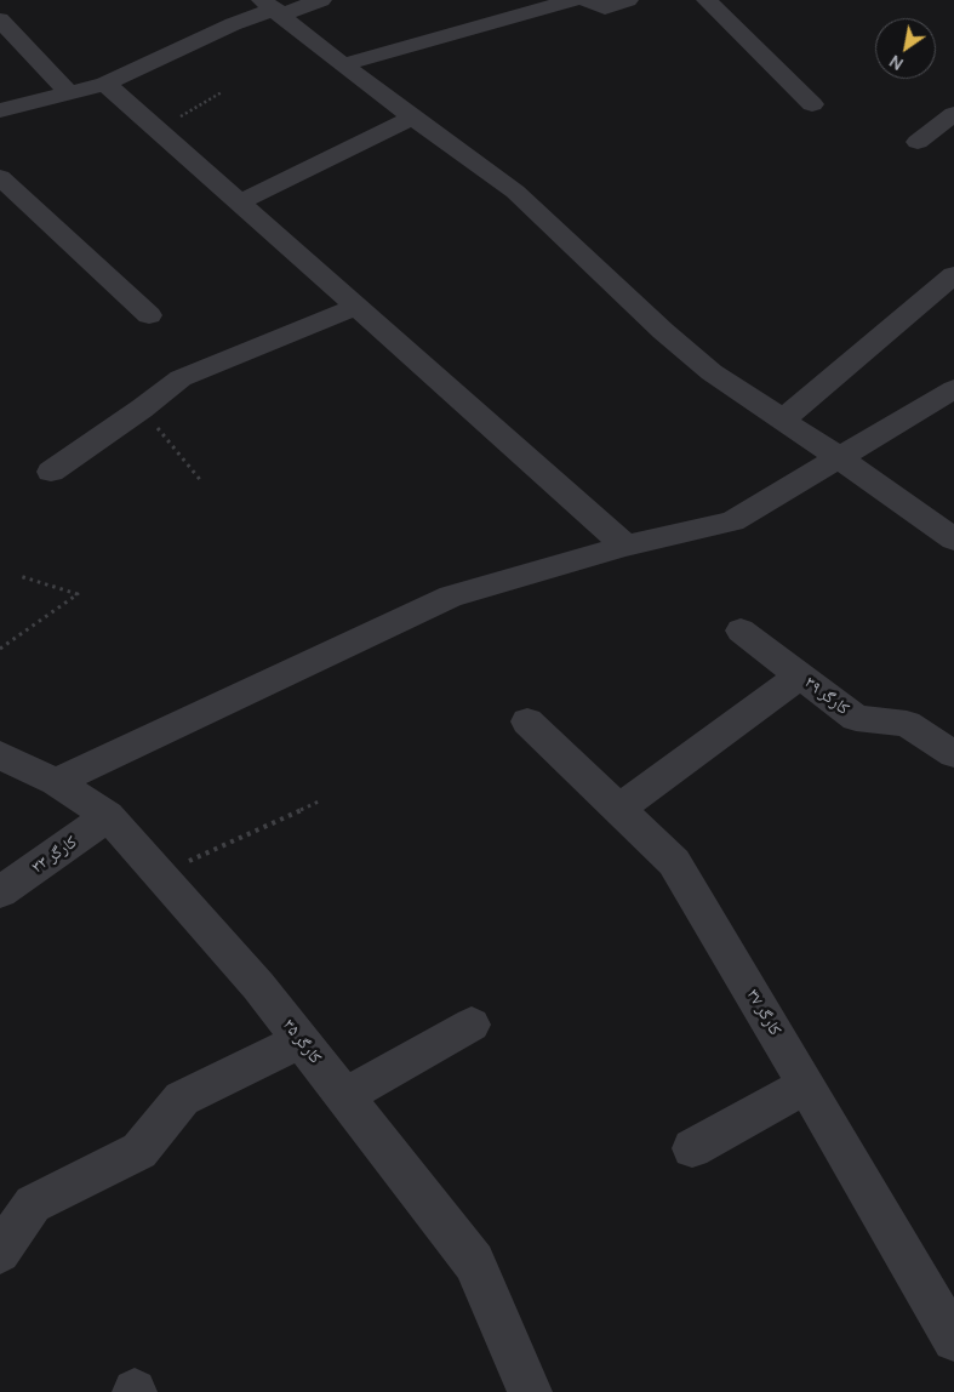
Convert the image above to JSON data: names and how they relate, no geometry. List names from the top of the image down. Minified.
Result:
{"streets":{"street":["کارگر ۳۹","کارگر ۳۳","کارگر ۳۷","کارگر ۳۵"]},"crossings":[["کارگر ۳۳","کارگر ۳۵"]],"north":"bottom left"}
